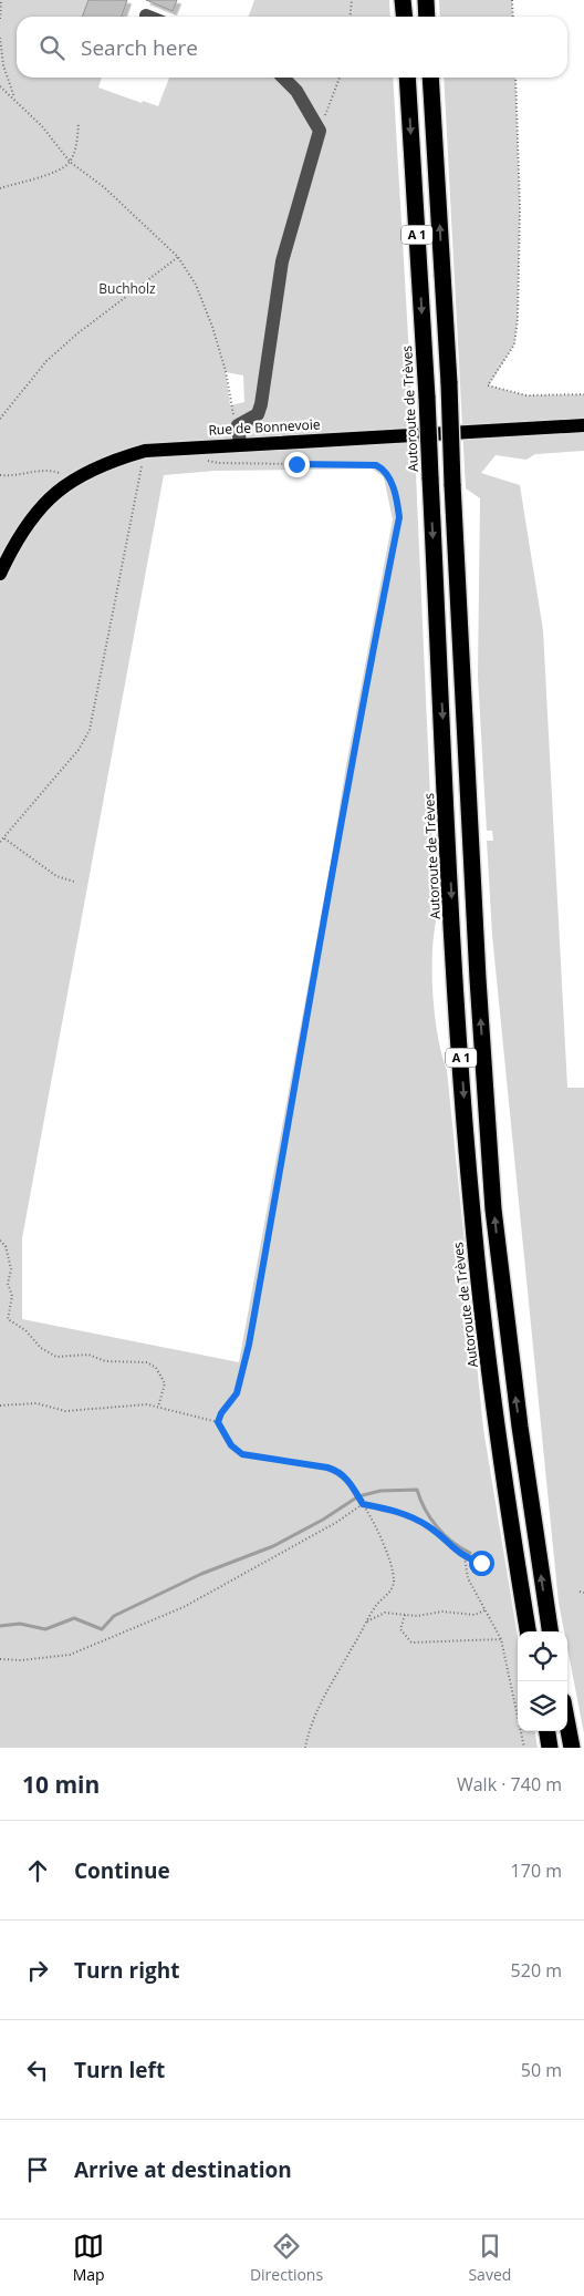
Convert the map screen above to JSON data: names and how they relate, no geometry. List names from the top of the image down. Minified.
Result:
{"streets":{"highway":["A 1","Autoroute de Trèves"],"main road":["Rue de Bonnevoie"]},"parks":["Buchholz"],"page":{"search":"Search here","heading":["10 min","Walk · 740 m"],"list":[["Continue","170 m"],["Turn right","520 m"],["Turn left","50 m"],"Arrive at destination"],"nav":["Map","Directions","Saved"]}}
